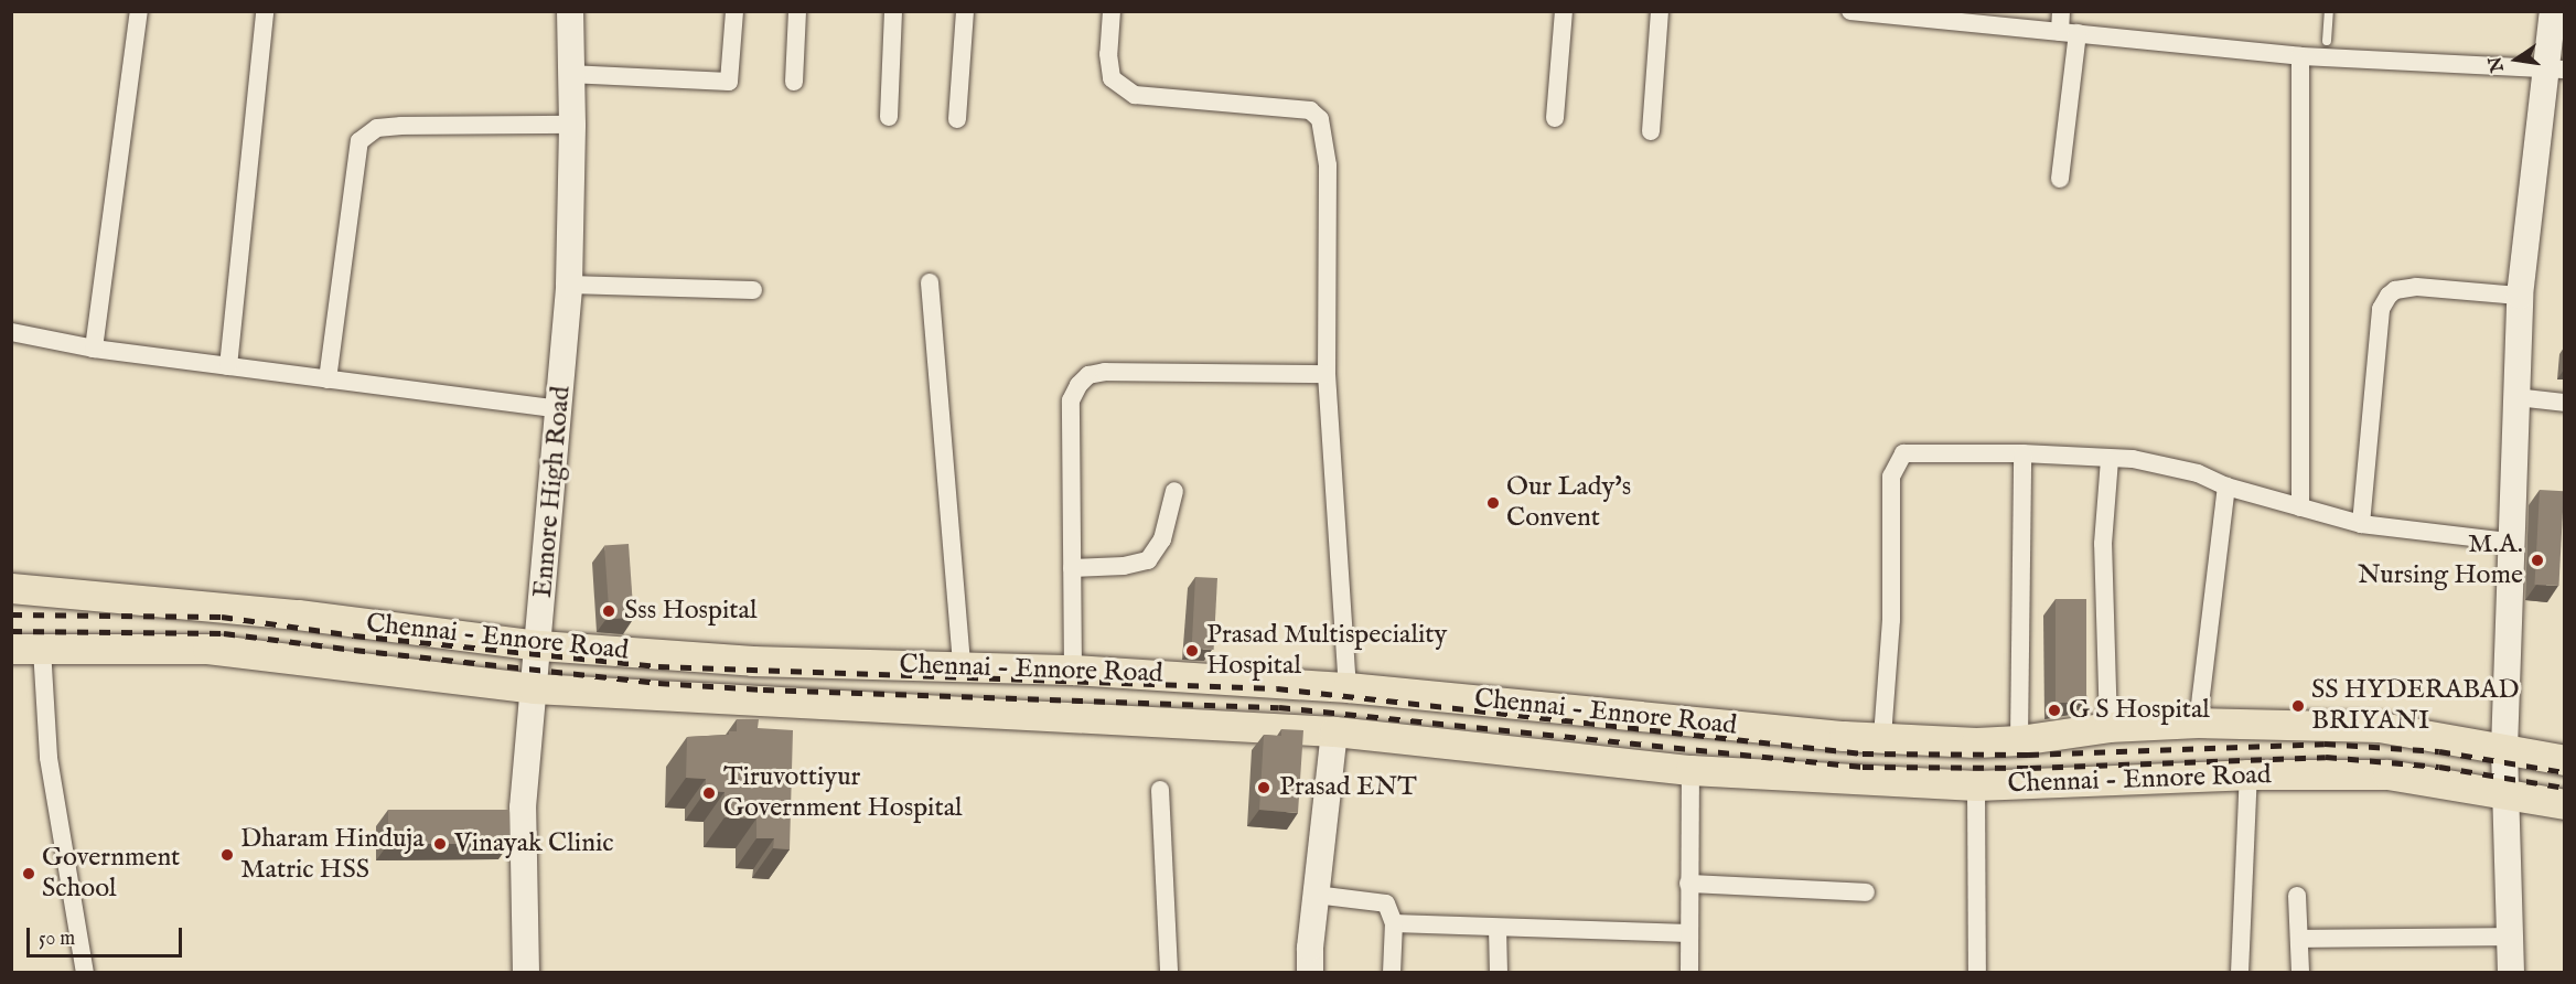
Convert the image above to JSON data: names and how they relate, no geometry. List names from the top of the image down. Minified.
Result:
{"streets":{"main road":["Chennai - Ennore Road"],"street":["Ennore High Road"]},"crossings":[["Ennore High Road","Chennai - Ennore Road"]],"places":["Our Lady's Convent","M.A. Nursing Home","Sss Hospital","Prasad Multispeciality Hospital","SS HYDERABAD BRIYANI","G S Hospital","Prasad ENT","Tiruvottiyur Government Hospital","Vinayak Clinic","Dharam Hinduja Matric HSS","Government School"],"scale_bar":"50 m","north":"left"}
